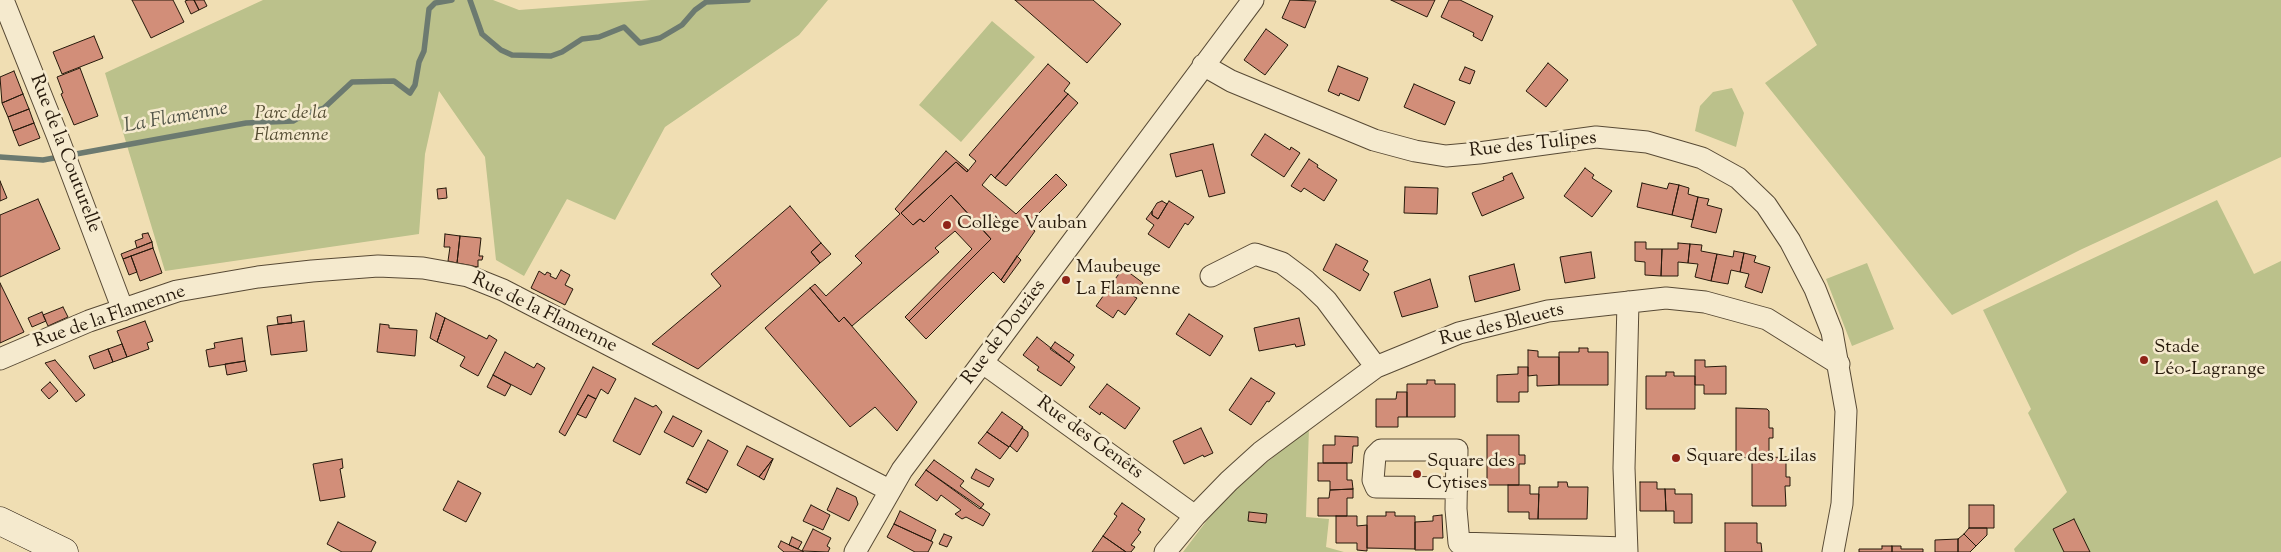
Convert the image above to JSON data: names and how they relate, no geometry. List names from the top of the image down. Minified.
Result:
{"streets":{"street":["Rue des Tulipes","Rue de la Couturelle","Rue de la Flamenne","Rue des Bleuets","Rue de Douzies","Rue des Genêts"]},"crossings":[["Rue des Tulipes","Rue des Bleuets"],["Rue des Tulipes","Rue de Douzies"],["Rue de la Couturelle","Rue de la Flamenne"],["Rue de la Flamenne","Rue de Douzies"],["Rue des Bleuets","Rue des Genêts"],["Rue de Douzies","Rue des Genêts"]],"water":["La Flamenne"],"parks":["Parc de la Flamenne"],"places":["Collège Vauban","Maubeuge La Flamenne","Stade Léo-Lagrange","Square des Lilas","Square des Cytises"]}
